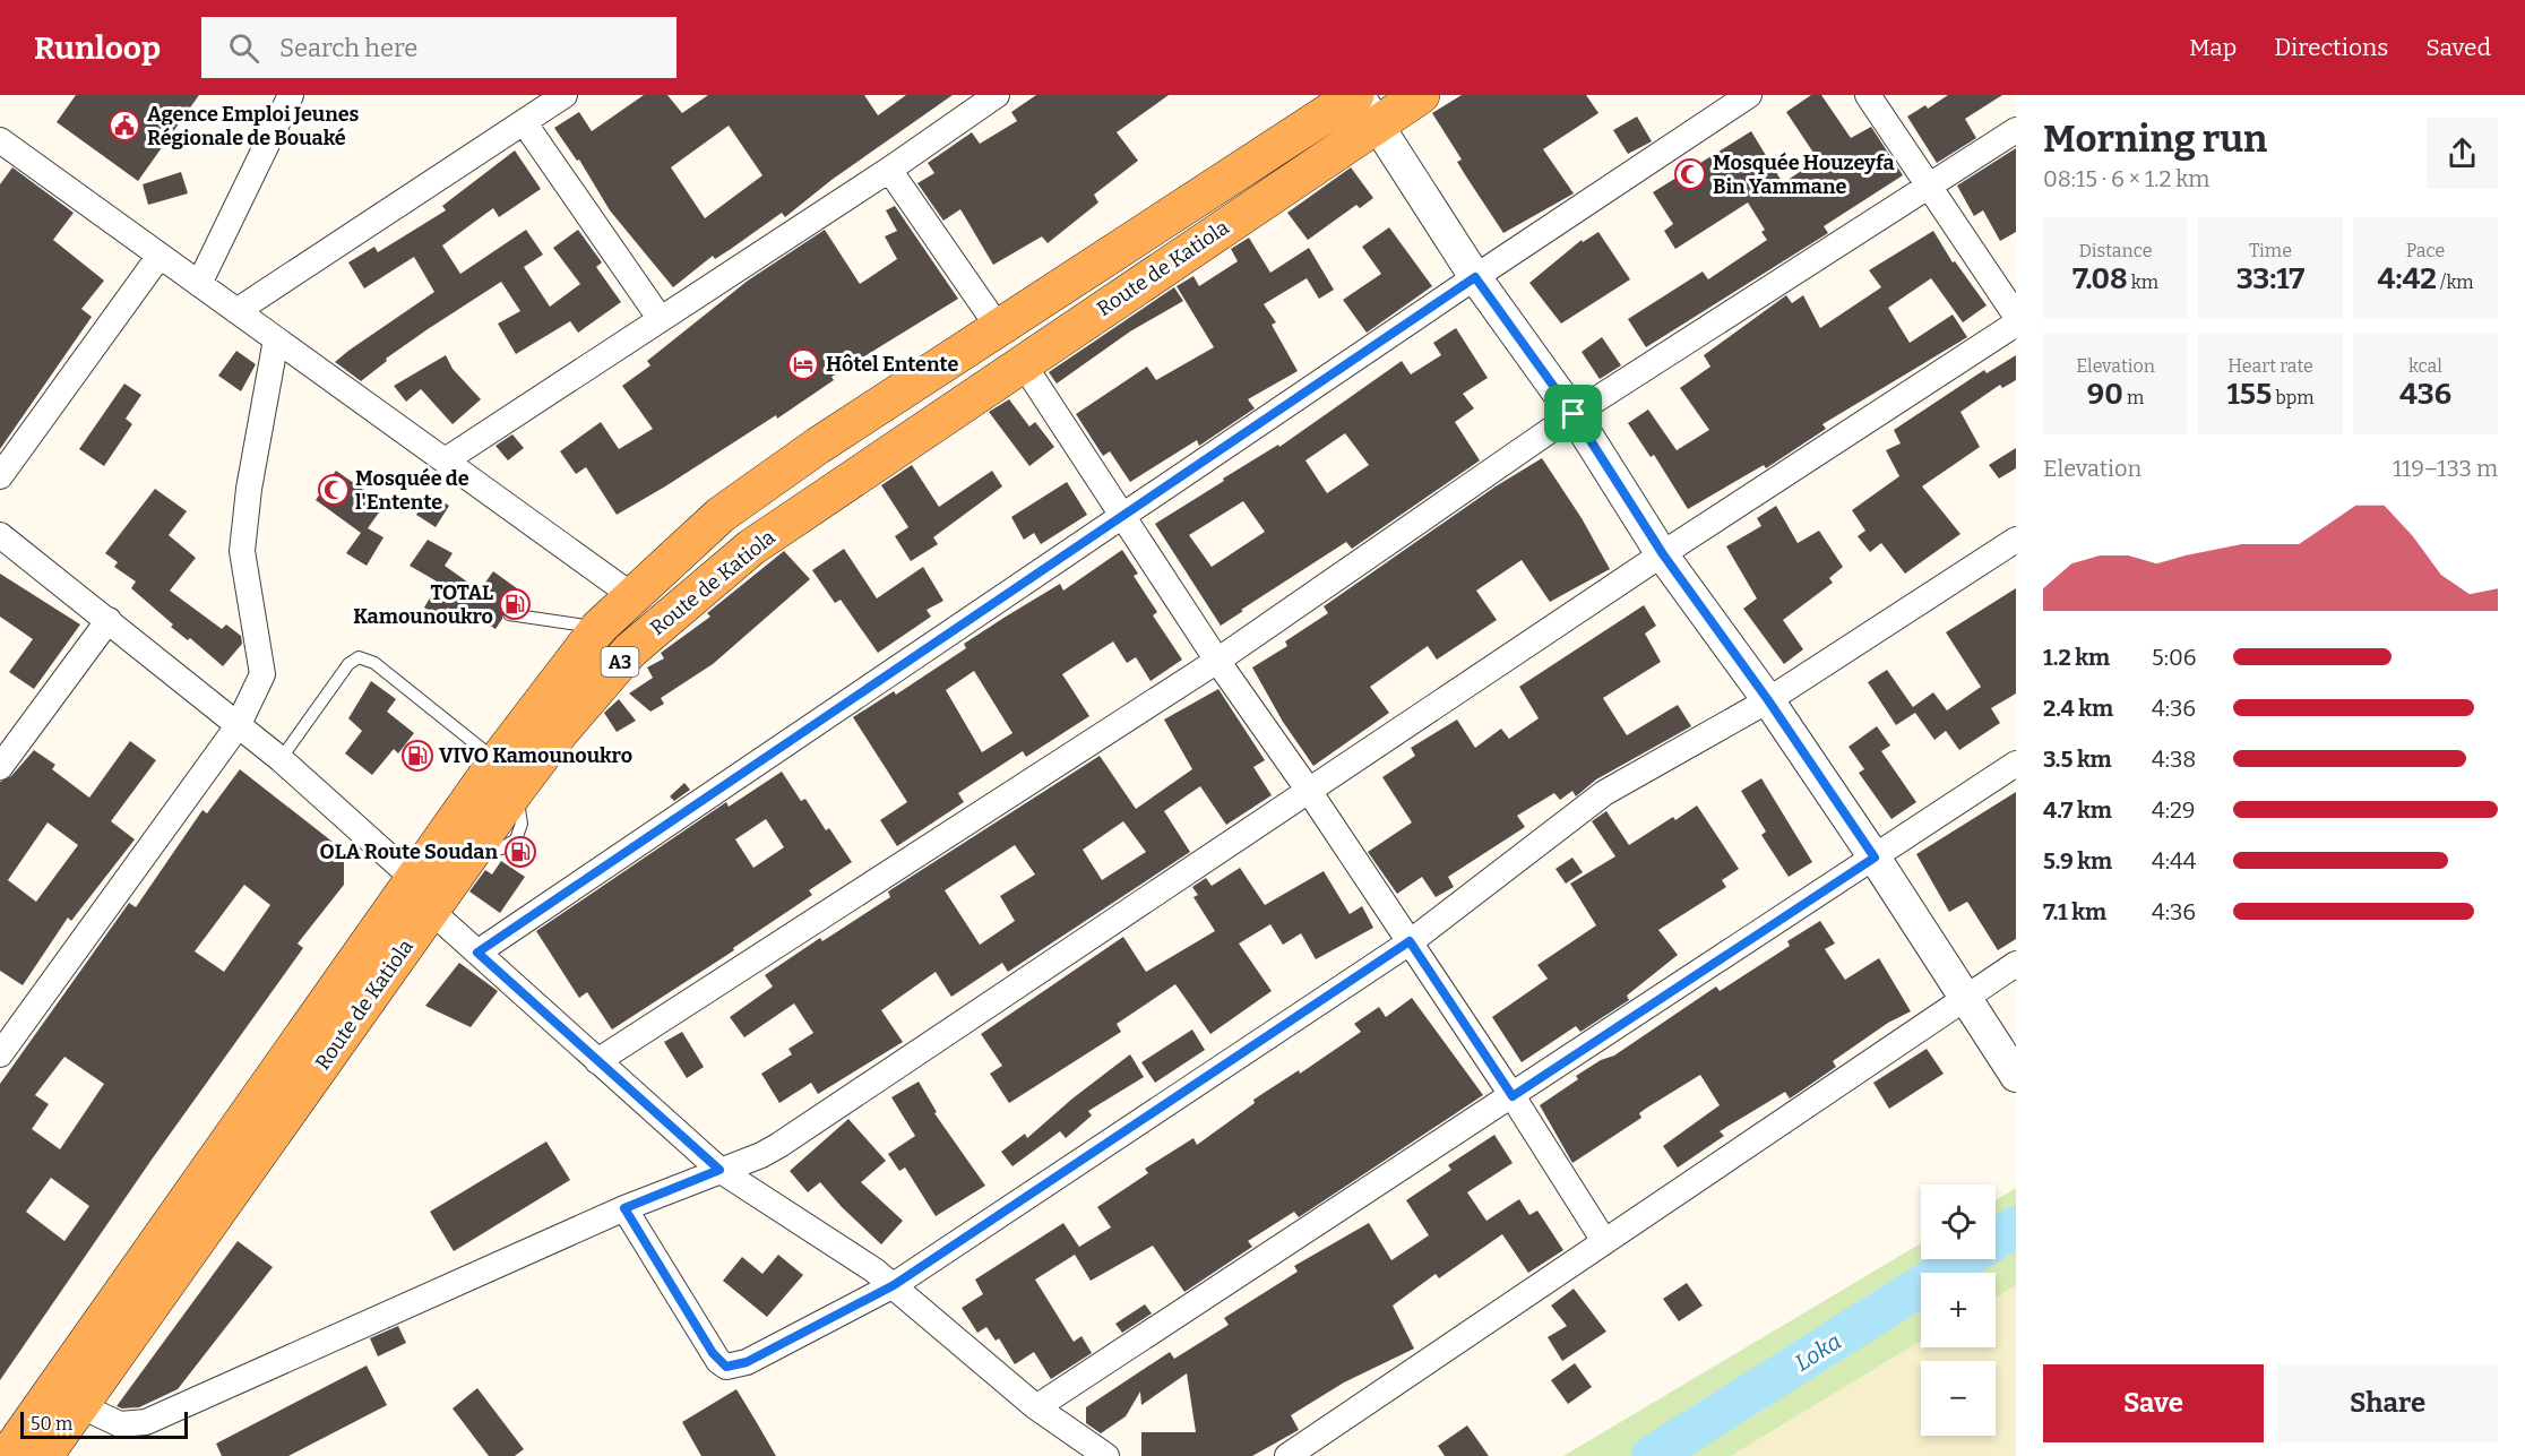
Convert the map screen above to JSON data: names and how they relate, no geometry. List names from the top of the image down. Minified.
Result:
{"streets":{"highway":["Route de Katiola","A3"]},"water":["Loka"],"places":{"public building":["Agence Emploi Jeunes Régionale de Bouaké"],"mosque":["Mosquée Houzeyfa Bin Yammane","Mosquée de l'Entente"],"hotel":["Hôtel Entente"],"fuel station":["TOTAL Kamounoukro","VIVO Kamounoukro","OLA Route Soudan"]},"scale_bar":"50 m","page":{"header":"Runloop","search":"Search here","nav":["Map","Directions","Saved"],"heading":["Morning run","08:15 · 6 × 1.2 km"],"stats":[["Distance","7.08 km"],["Time","33:17"],["Pace","4:42 /km"],["Elevation","90 m"],["Heart rate","155 bpm"],["kcal","436"]],"chart":["Elevation","119–133 m"],"list":[{"name":"1.2 km","note":"5:06"},{"name":"2.4 km","note":"4:36"},{"name":"3.5 km","note":"4:38"},{"name":"4.7 km","note":"4:29"},{"name":"5.9 km","note":"4:44"},{"name":"7.1 km","note":"4:36"}],"map_buttons":["+","−"],"buttons":["Save","Share"],"scale":"50 m"}}
